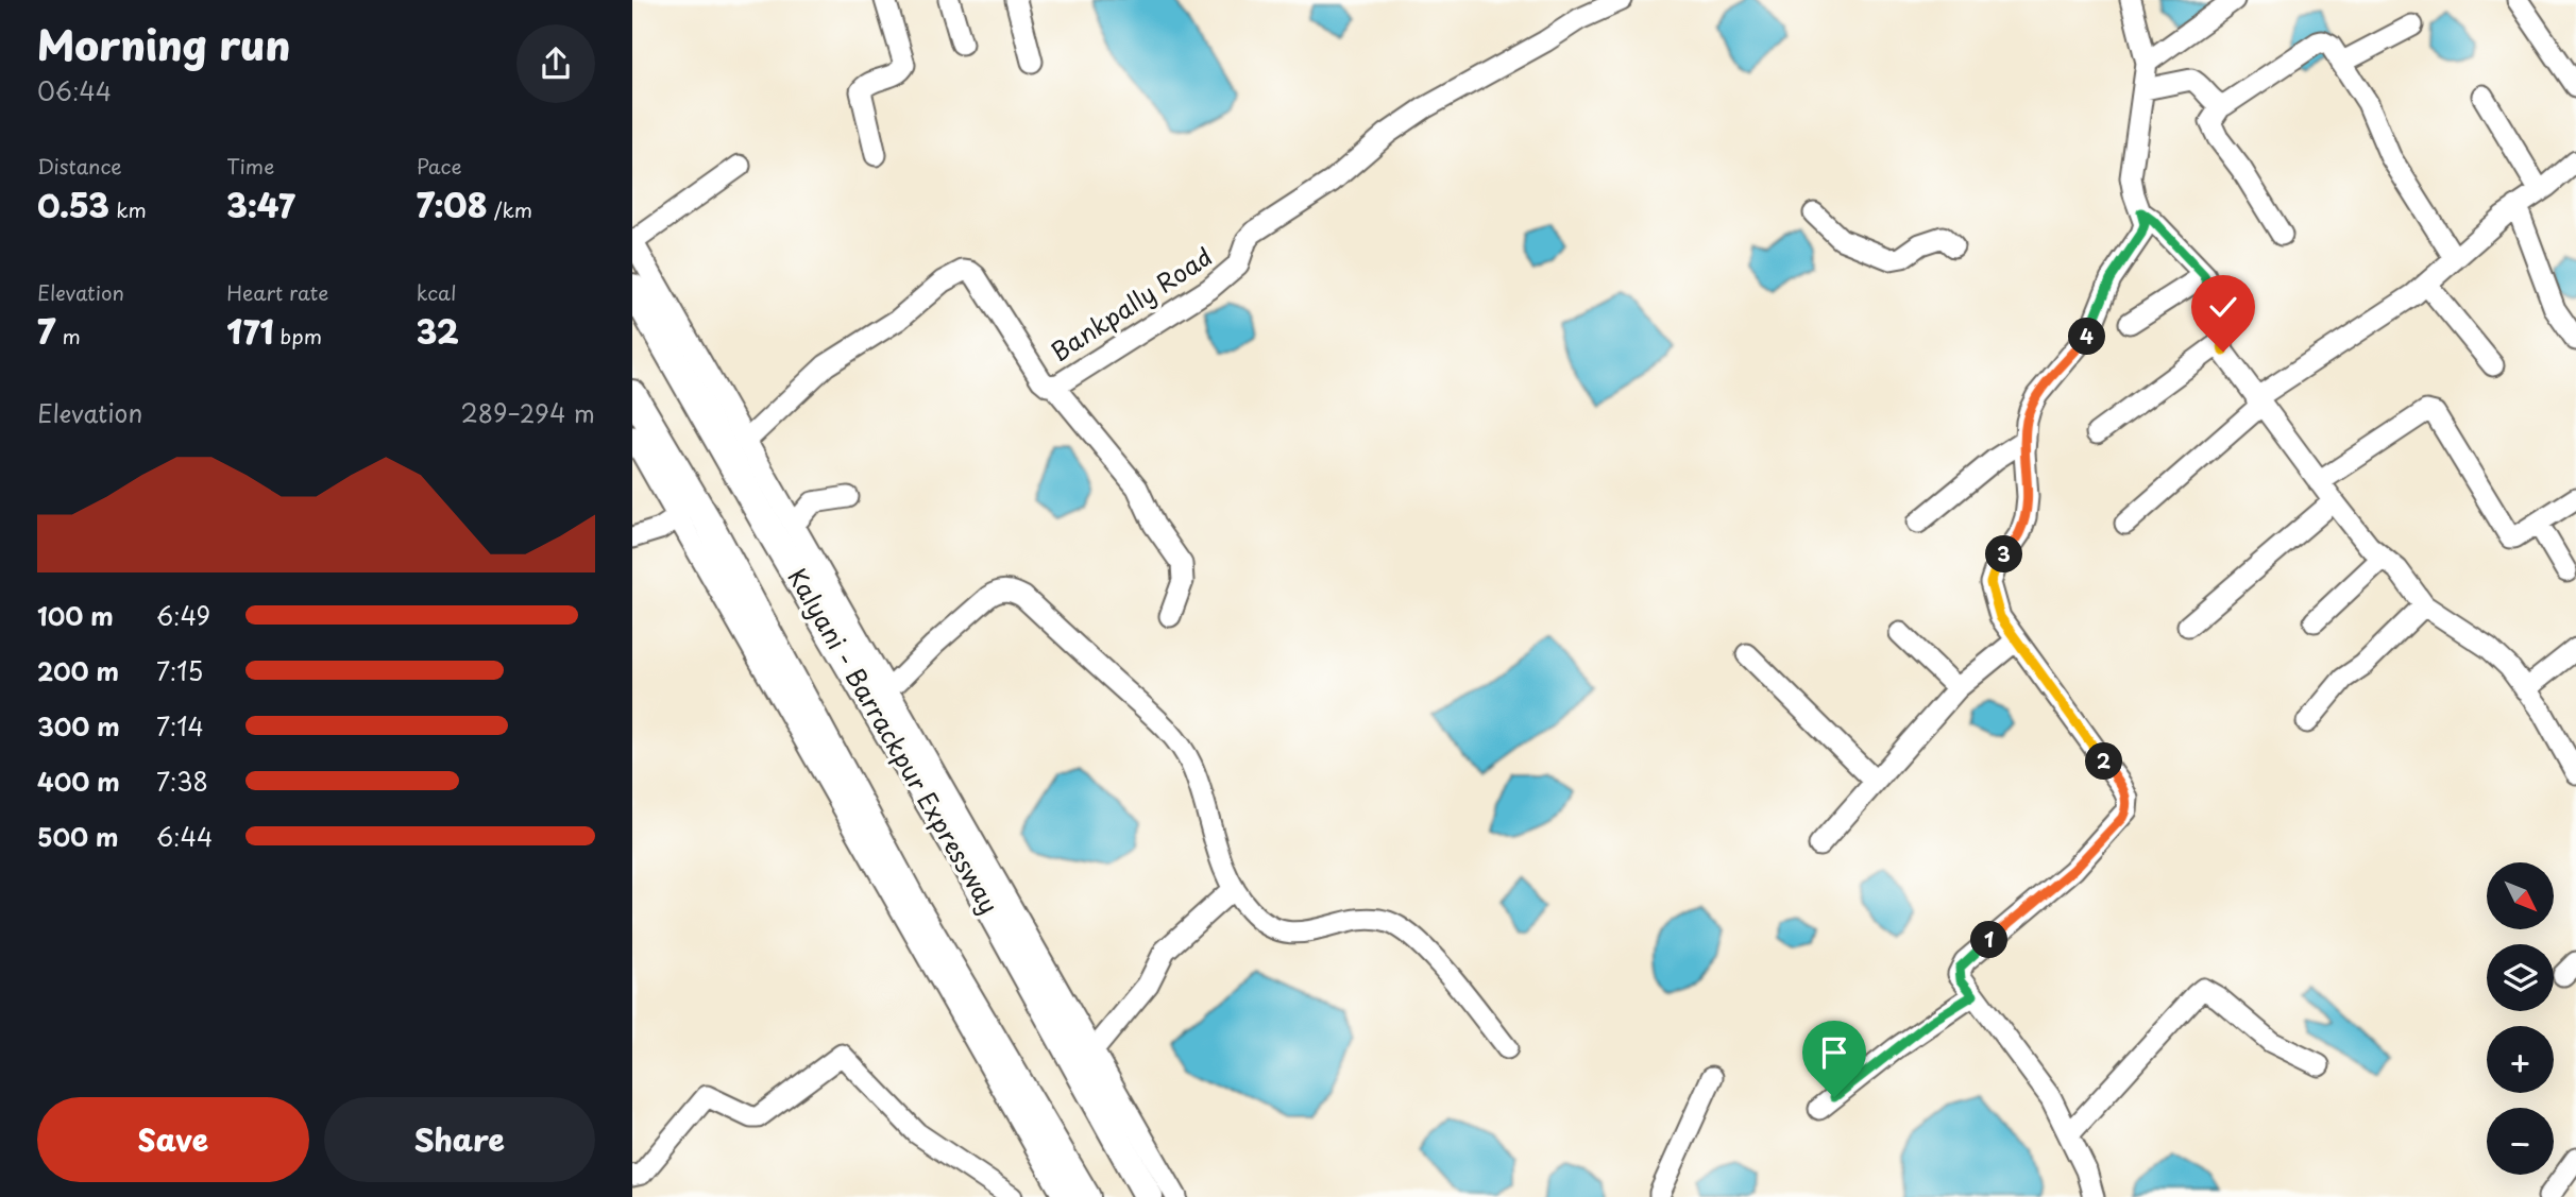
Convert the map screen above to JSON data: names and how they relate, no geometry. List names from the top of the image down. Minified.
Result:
{"streets":{"highway":["Kalyani - Barrackpur Expressway"],"street":["Bankpally Road"]},"north":"bottom right","page":{"heading":["Morning run","06:44"],"stats":[["Distance","0.53 km"],["Time","3:47"],["Pace","7:08 /km"],["Elevation","7 m"],["Heart rate","171 bpm"],["kcal","32"]],"pins":["4","3","2","1"],"chart":["Elevation","289–294 m"],"list":[{"name":"100 m","note":"6:49"},{"name":"200 m","note":"7:15"},{"name":"300 m","note":"7:14"},{"name":"400 m","note":"7:38"},{"name":"500 m","note":"6:44"}],"map_buttons":["+","−"],"buttons":["Save","Share"]}}
